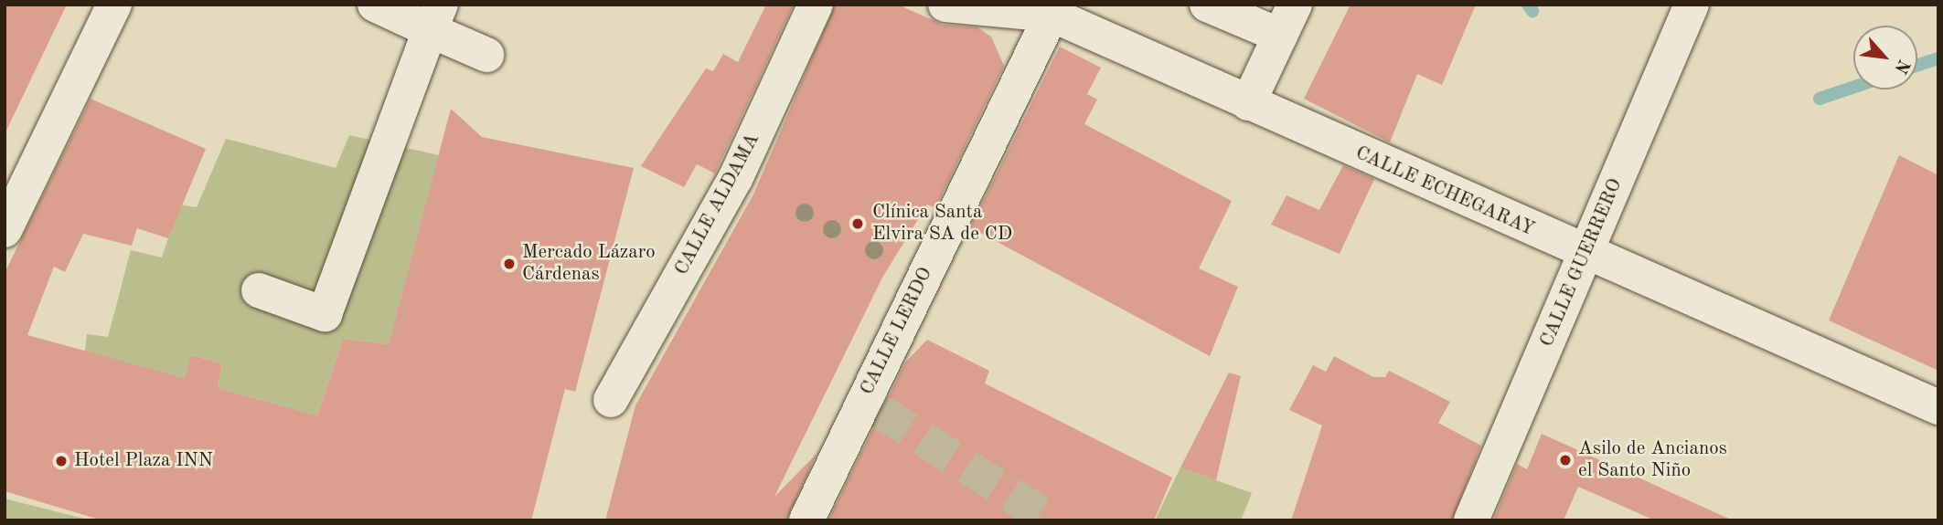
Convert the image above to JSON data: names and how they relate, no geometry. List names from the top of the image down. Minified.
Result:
{"streets":{"street":["CALLE ECHEGARAY","CALLE ALDAMA","CALLE GUERRERO","CALLE LERDO"]},"crossings":[["CALLE ECHEGARAY","CALLE GUERRERO"],["CALLE ECHEGARAY","CALLE LERDO"]],"places":["Clínica Santa Elvira SA de CD","Mercado Lázaro Cárdenas","Asilo de Ancianos el Santo Niño","Hotel Plaza INN"],"north":"bottom right"}
